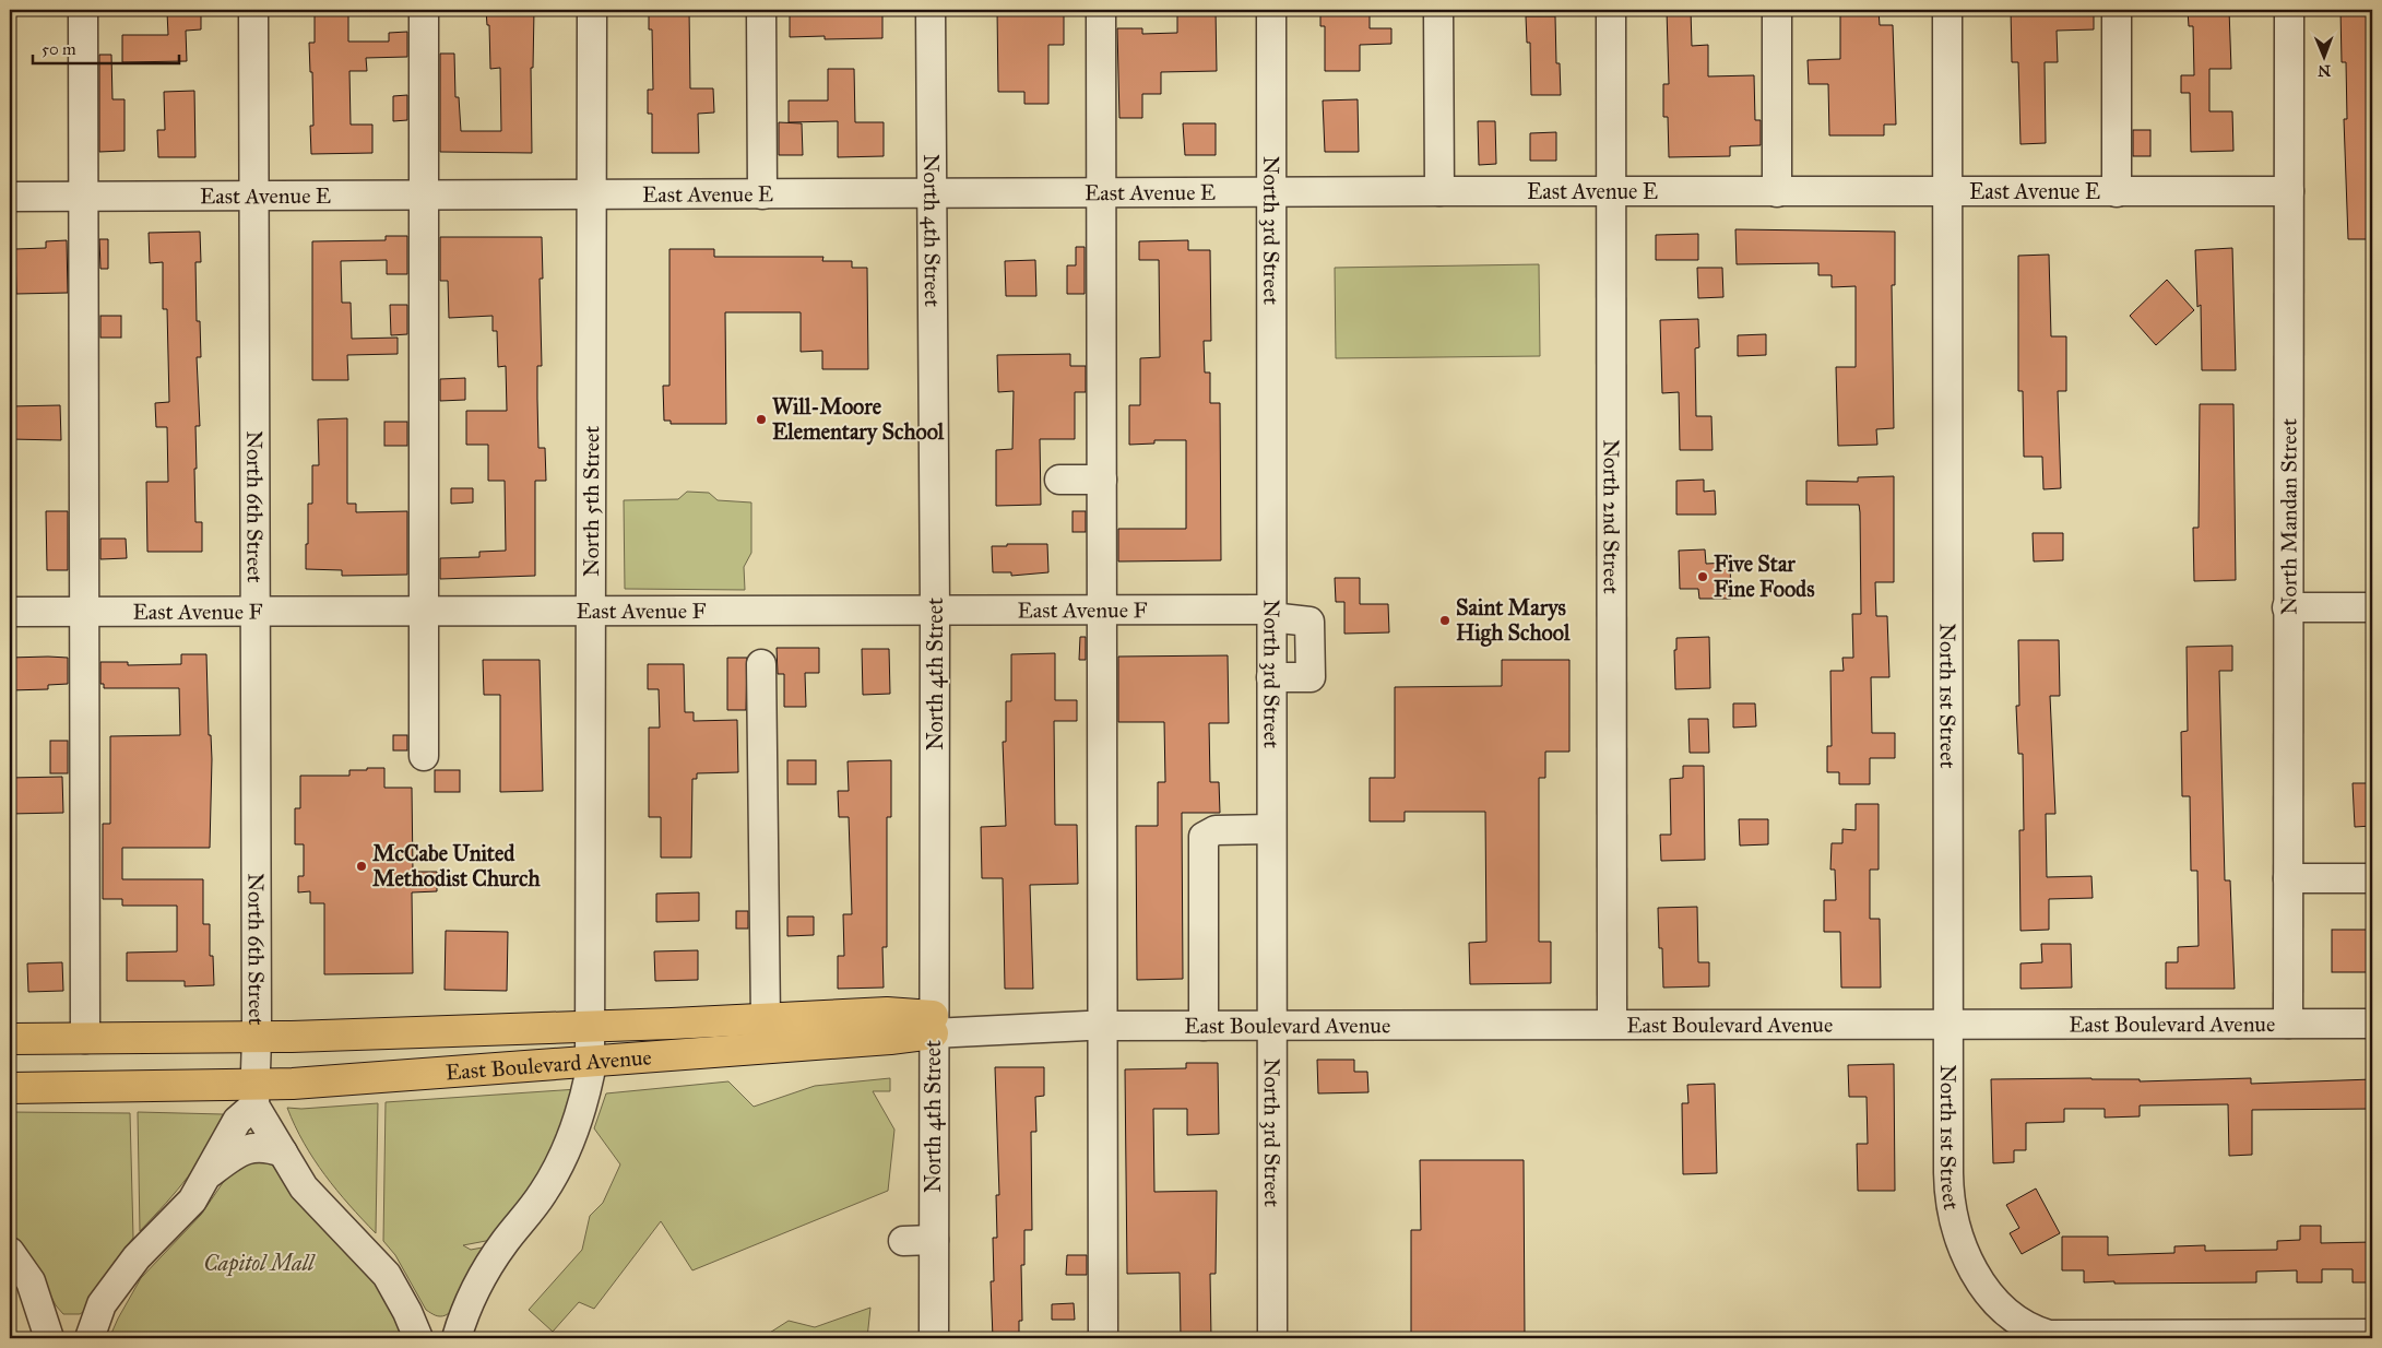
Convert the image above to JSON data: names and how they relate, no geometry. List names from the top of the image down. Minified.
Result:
{"streets":{"main road":["East Boulevard Avenue"],"street":["East Avenue E","North 4th Street","North 3rd Street","North 5th Street","North 6th Street","North 2nd Street","North Mandan Street","East Avenue F","North 1st Street"]},"crossings":[["East Avenue E","North 4th Street"],["East Avenue E","North 3rd Street"],["East Avenue E","North 5th Street"],["East Avenue E","North 6th Street"],["East Avenue E","North 2nd Street"],["East Avenue E","North Mandan Street"],["East Avenue E","North 1st Street"],["North 4th Street","East Avenue F"],["North 4th Street","East Boulevard Avenue"],["North 3rd Street","East Avenue F"],["North 3rd Street","East Boulevard Avenue"],["North 5th Street","East Avenue F"],["North 5th Street","East Boulevard Avenue"],["North 6th Street","East Avenue F"],["North 6th Street","East Boulevard Avenue"],["North 2nd Street","East Boulevard Avenue"],["North Mandan Street","East Boulevard Avenue"],["North 1st Street","East Boulevard Avenue"]],"parks":["Capitol Mall"],"places":["Will-Moore Elementary School","Five Star Fine Foods","Saint Marys High School","McCabe United Methodist Church"],"scale_bar":"50 m","north":"bottom"}
